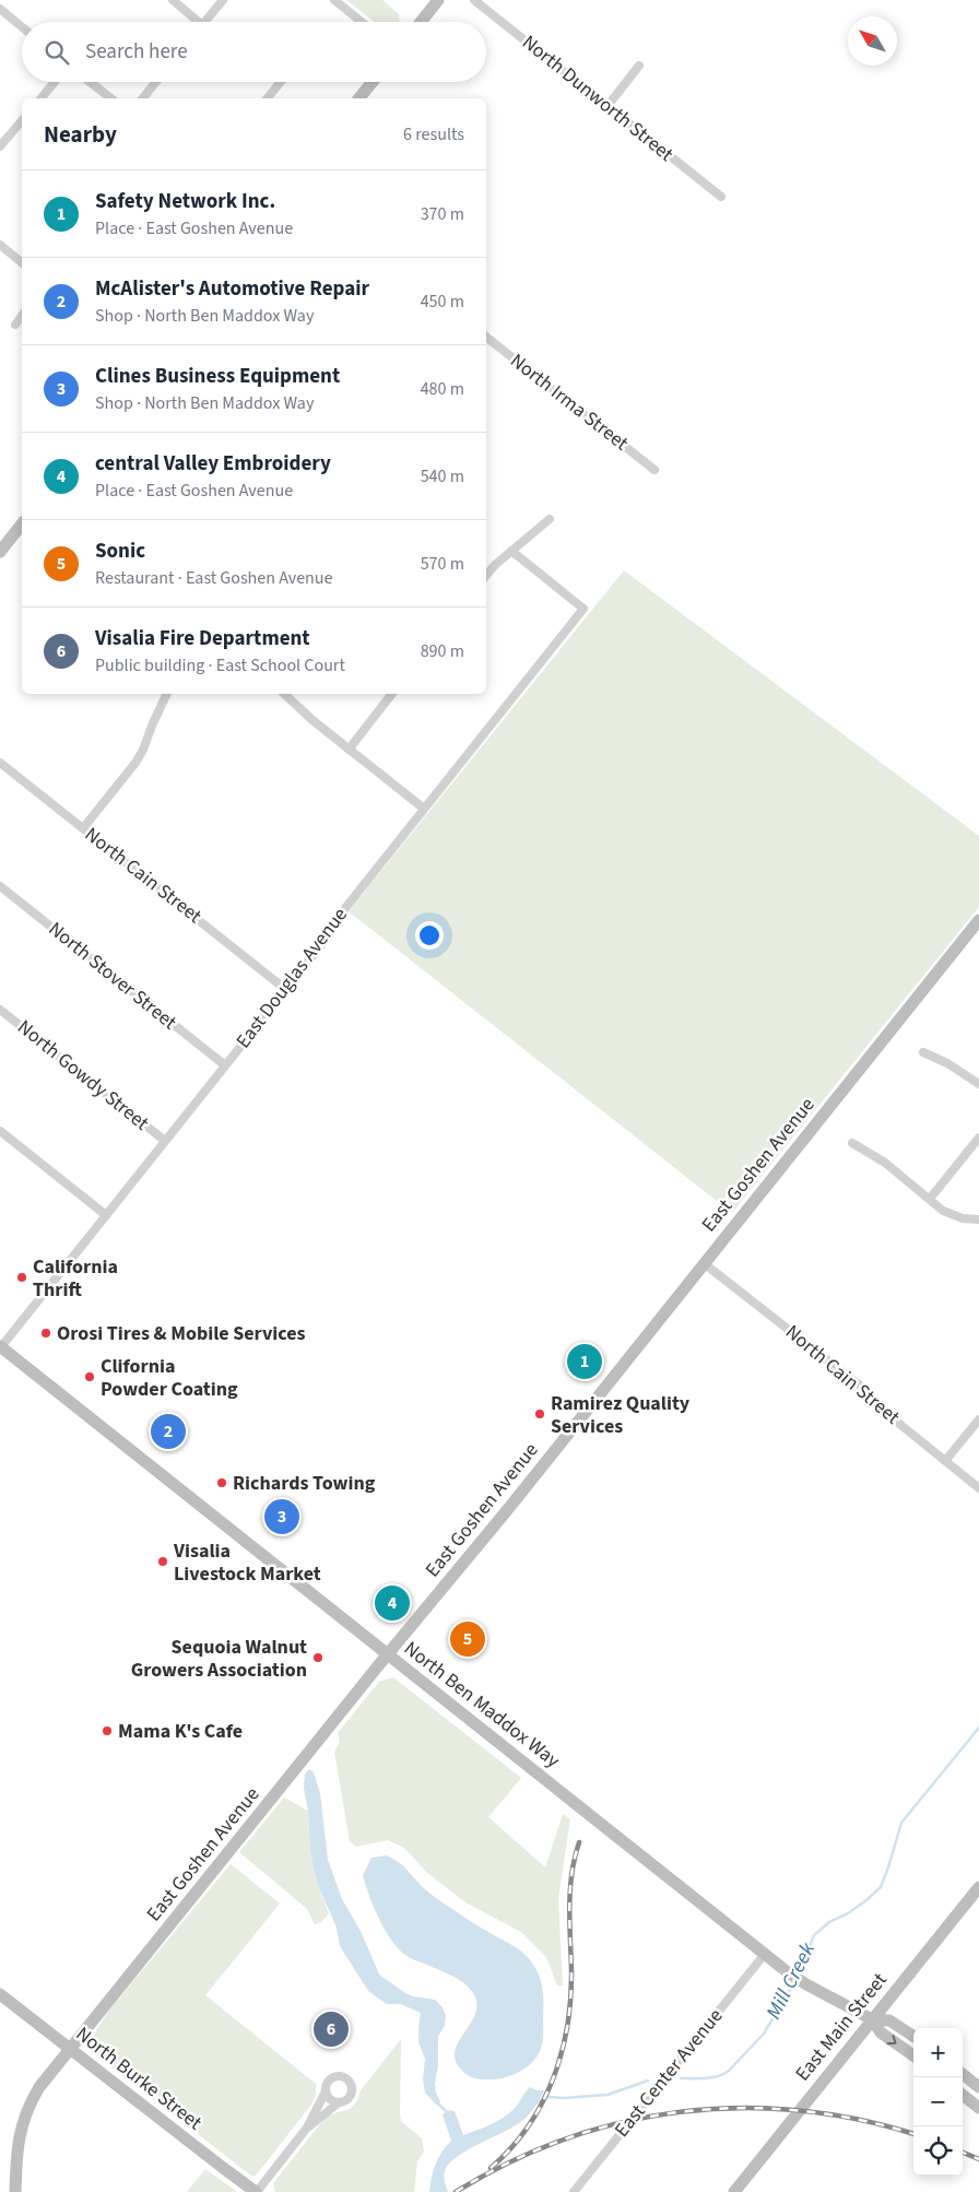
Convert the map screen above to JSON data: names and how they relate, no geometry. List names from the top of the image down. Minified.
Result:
{"streets":{"street":["North Dunworth Street","North Irma Street","North Cain Street","North Stover Street","East Douglas Avenue","North Gowdy Street","East Goshen Avenue","North Ben Maddox Way","East Main Street","East Center Avenue","North Burke Street"]},"crossings":[["North Cain Street","East Douglas Avenue"],["North Cain Street","East Goshen Avenue"],["North Stover Street","East Douglas Avenue"],["East Douglas Avenue","North Gowdy Street"],["East Douglas Avenue","North Ben Maddox Way"],["East Goshen Avenue","North Ben Maddox Way"],["East Goshen Avenue","North Burke Street"],["North Ben Maddox Way","East Main Street"],["North Ben Maddox Way","East Center Avenue"]],"water":["Mill Creek"],"places":["California Thrift","Orosi Tires & Mobile Services","Clifornia Powder Coating","Ramirez Quality Services","Richards Towing","Visalia Livestock Market","Sequoia Walnut Growers Association","Mama K's Cafe"],"north":"top left","page":{"search":"Search here","heading":["Nearby","6 results"],"list":[{"mark":"1","name":"Safety Network Inc.","note":"Place · East Goshen Avenue","value":"370 m"},{"mark":"2","name":"McAlister's Automotive Repair","note":"Shop · North Ben Maddox Way","value":"450 m"},{"mark":"3","name":"Clines Business Equipment","note":"Shop · North Ben Maddox Way","value":"480 m"},{"mark":"4","name":"central Valley Embroidery","note":"Place · East Goshen Avenue","value":"540 m"},{"mark":"5","name":"Sonic","note":"Restaurant · East Goshen Avenue","value":"570 m"},{"mark":"6","name":"Visalia Fire Department","note":"Public building · East School Court","value":"890 m"}],"pins":["1","2","3","4","5","6"],"map_buttons":["+","−"]}}
